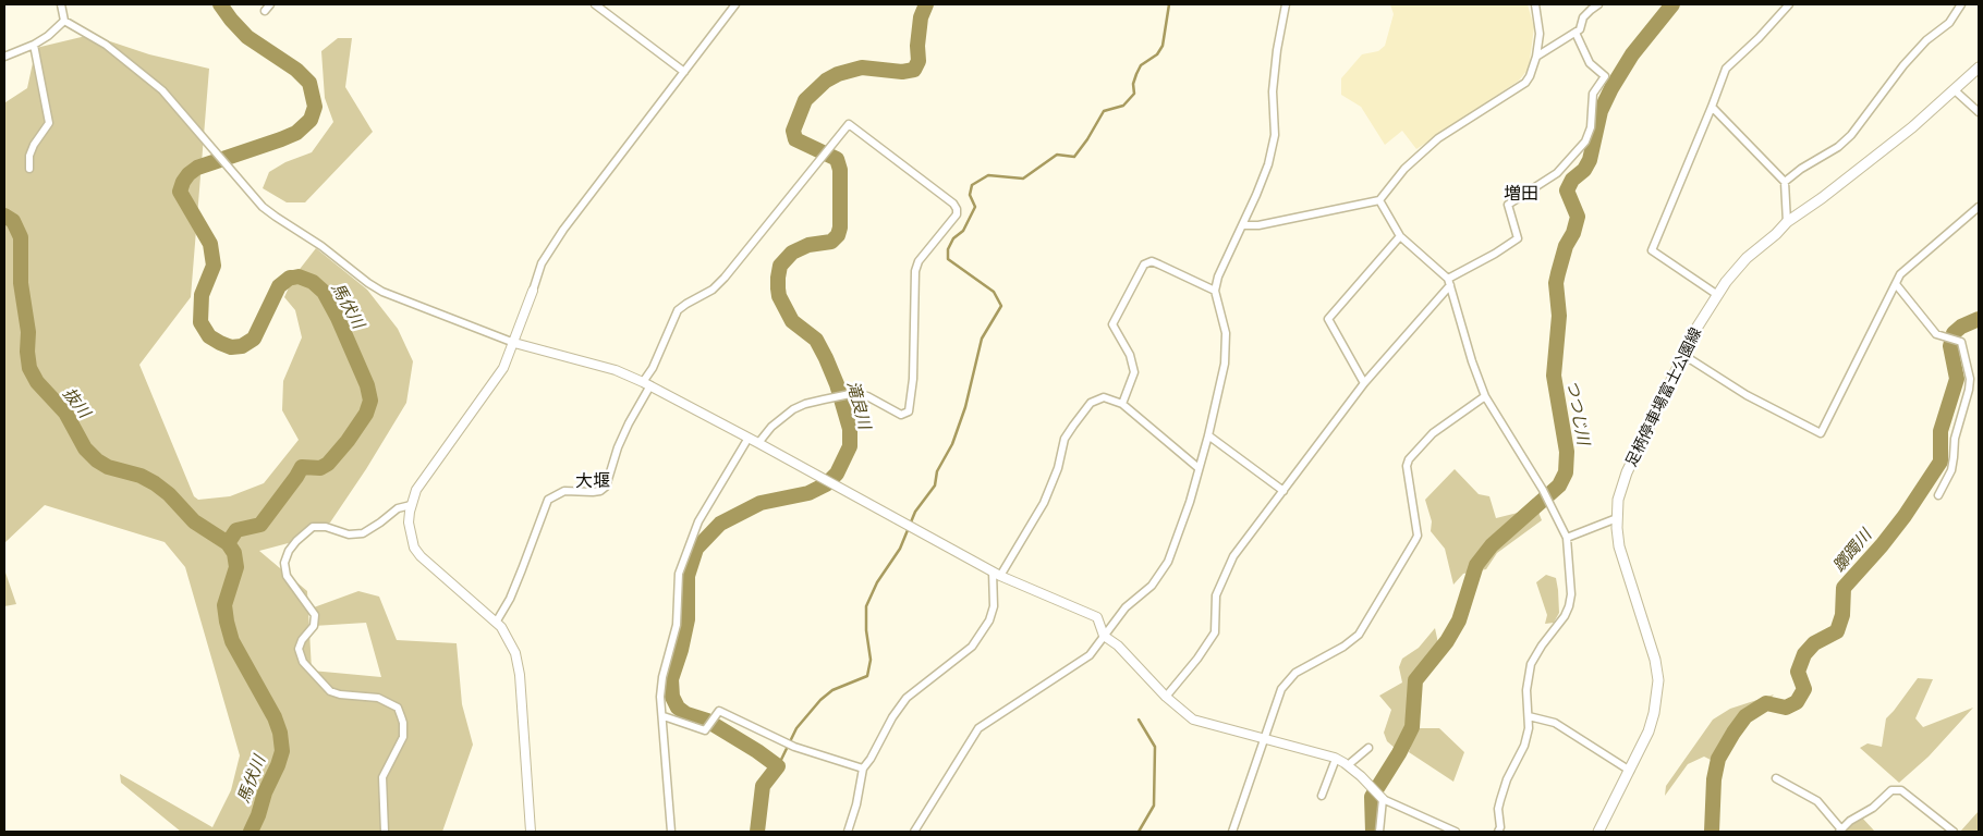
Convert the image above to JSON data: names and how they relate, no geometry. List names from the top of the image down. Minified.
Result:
{"streets":{"main road":["足柄停車場富士公園線"]},"districts":["増田","大堰"],"water":["馬伏川","抜川","滝良川","つつじ川","躑躅川"]}
